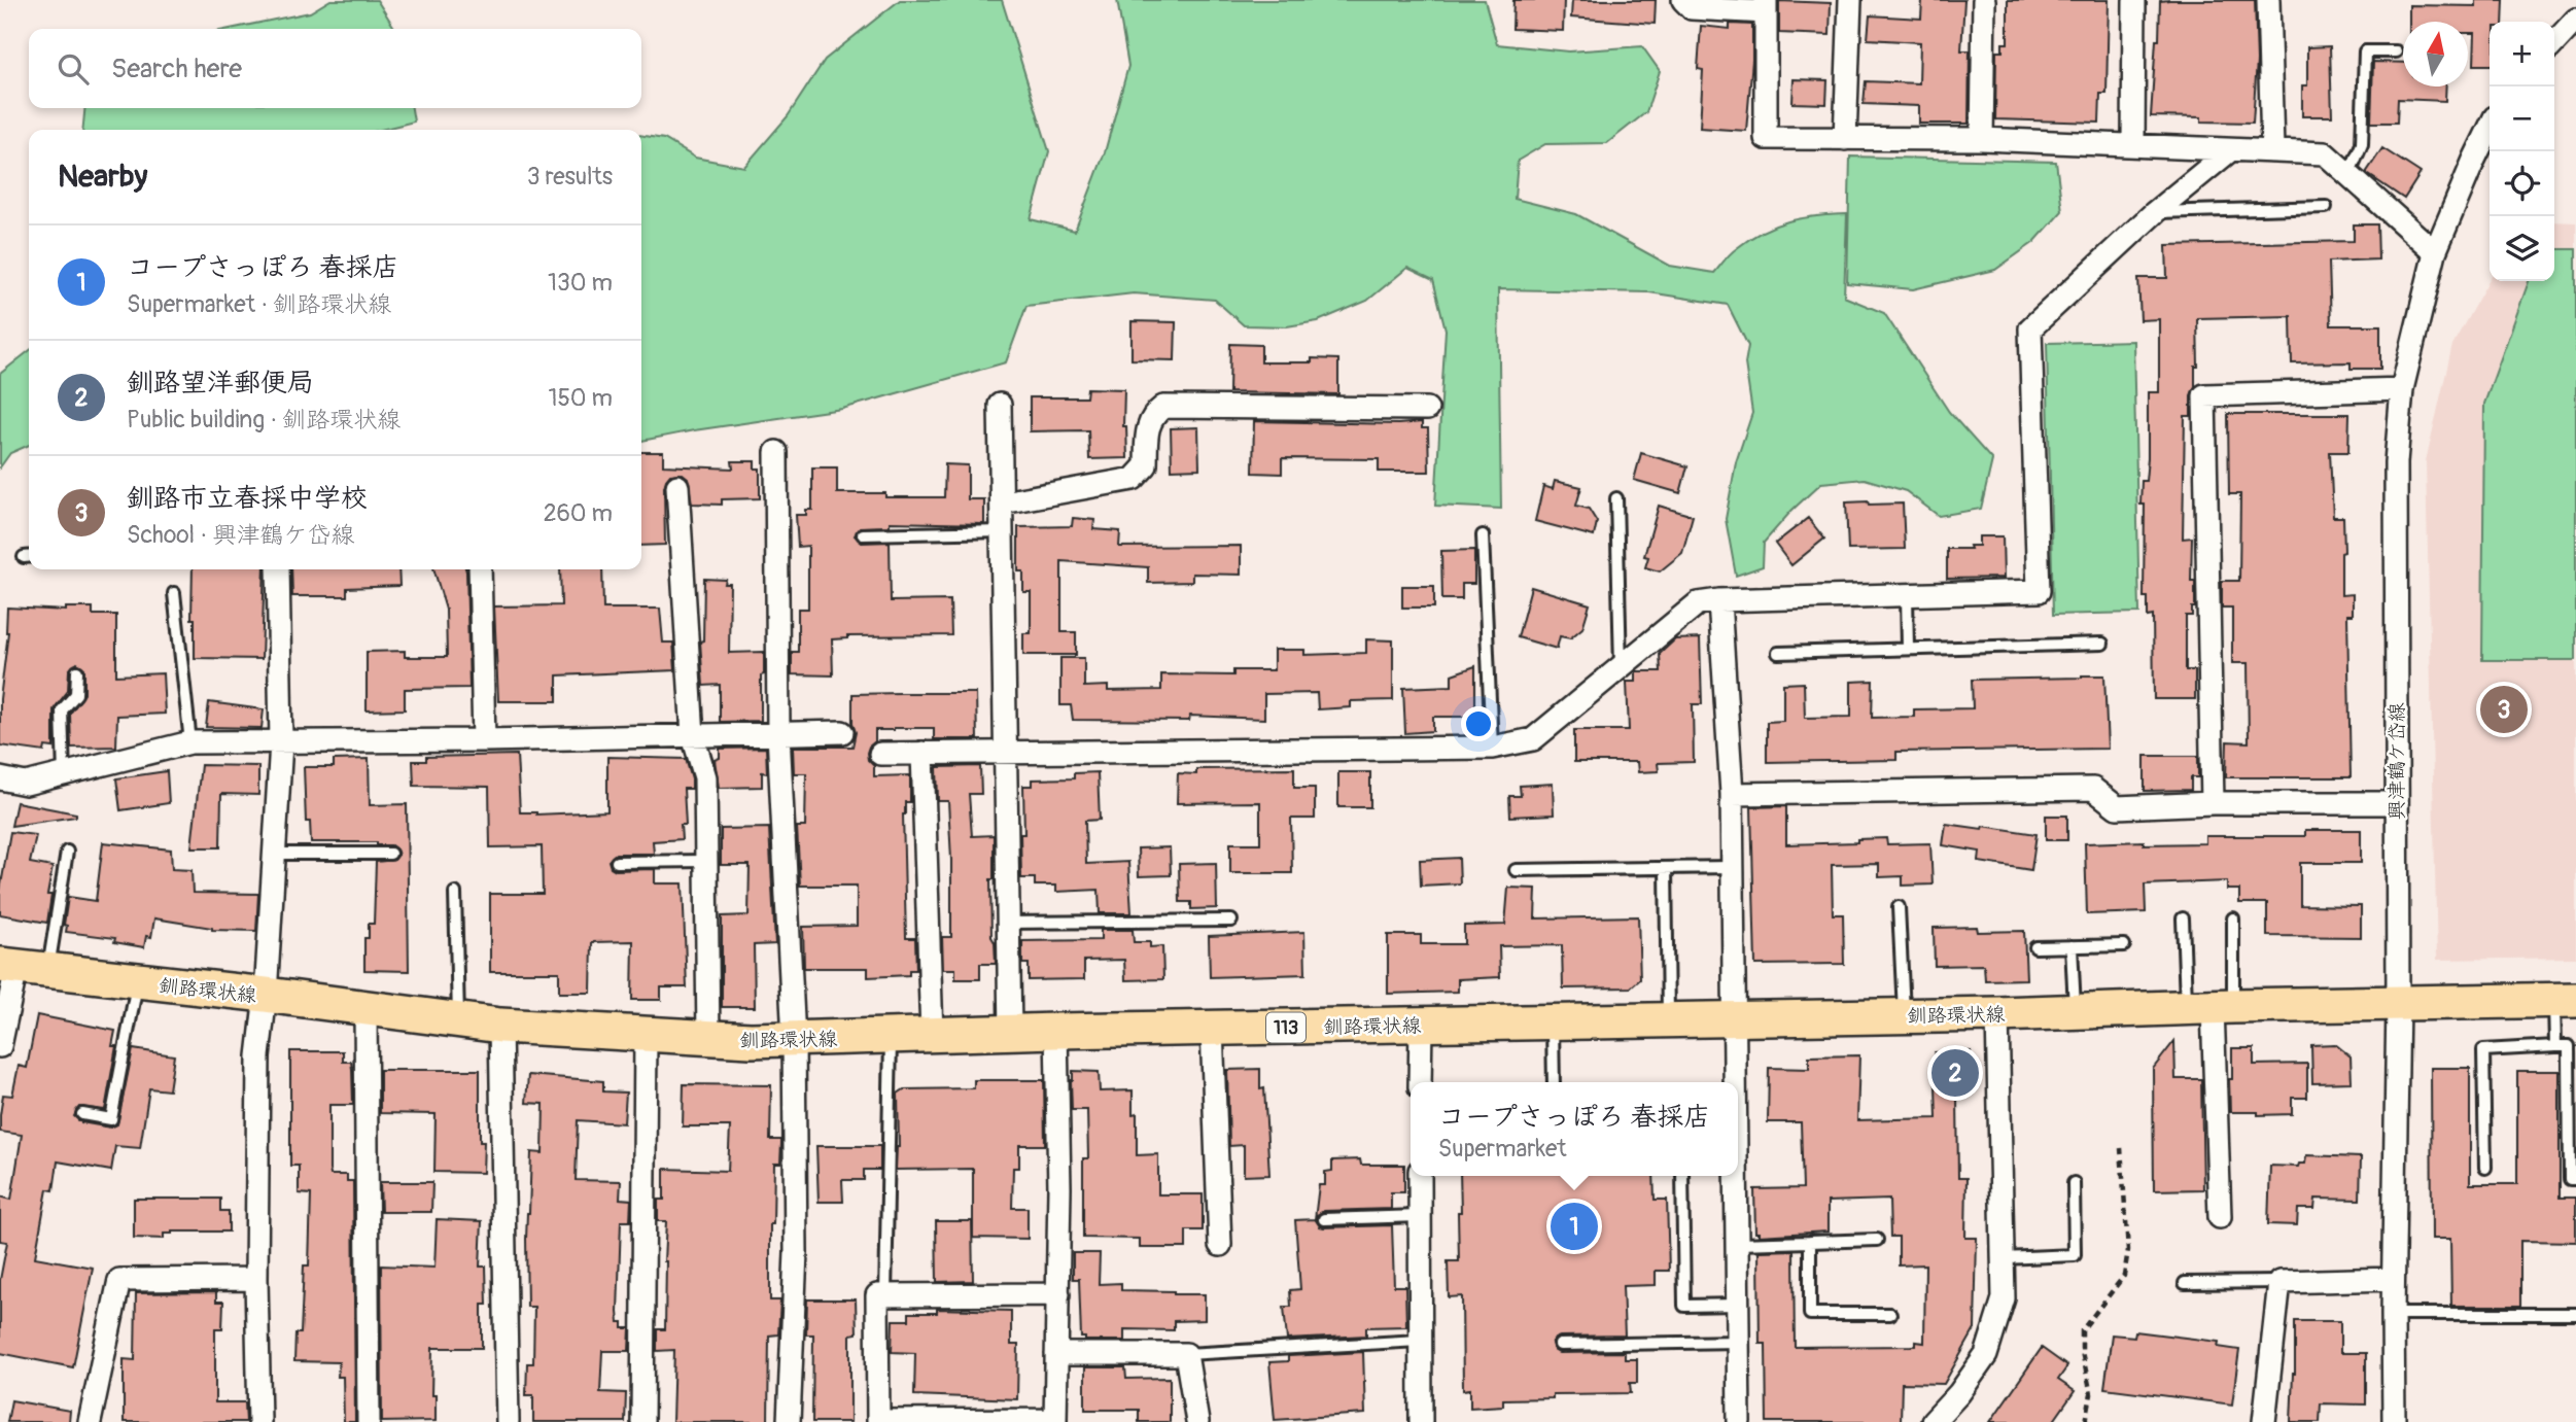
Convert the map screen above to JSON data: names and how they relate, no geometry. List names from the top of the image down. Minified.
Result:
{"streets":{"main road":["釧路環状線","113"],"street":["興津鶴ケ岱線"]},"crossings":[["興津鶴ケ岱線","釧路環状線"]],"north":"top","page":{"map_buttons":["+","−"],"search":"Search here","heading":["Nearby","3 results"],"list":[{"mark":"1","name":"コープさっぽろ 春採店","note":"Supermarket · 釧路環状線","value":"130 m"},{"mark":"2","name":"釧路望洋郵便局","note":"Public building · 釧路環状線","value":"150 m"},{"mark":"3","name":"釧路市立春採中学校","note":"School · 興津鶴ケ岱線","value":"260 m"}],"pins":["3","2","1"],"popup":["コープさっぽろ 春採店","Supermarket"]}}
